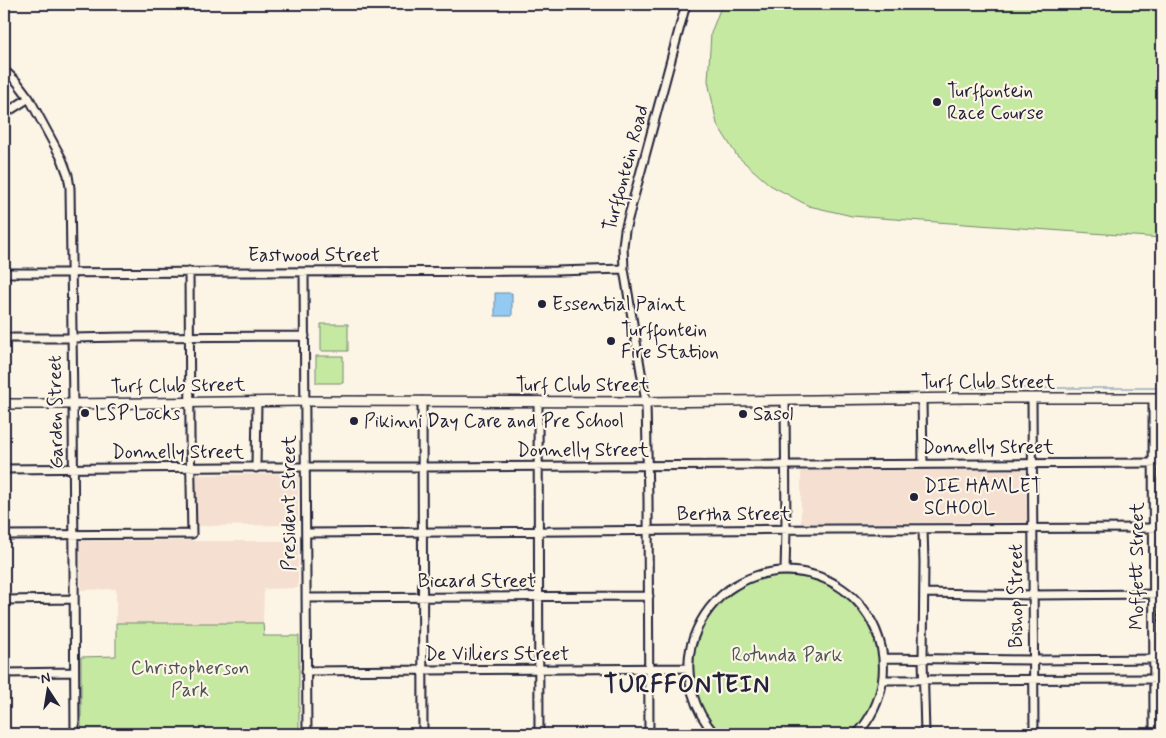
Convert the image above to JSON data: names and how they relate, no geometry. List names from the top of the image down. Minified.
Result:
{"streets":{"main road":["Turf Club Street"],"street":["Turffontein Road","Eastwood Street","Garden Street","Donnelly Street","President Street","Bertha Street","Moffett Street","Biccard Street","Bishop Street","De Villiers Street"]},"crossings":[["Turffontein Road","Eastwood Street"],["Turffontein Road","Turf Club Street"],["Turffontein Road","Donnelly Street"],["Turffontein Road","Bertha Street"],["Turffontein Road","Biccard Street"],["Turffontein Road","De Villiers Street"],["Eastwood Street","Garden Street"],["Eastwood Street","President Street"],["Turf Club Street","Garden Street"],["Turf Club Street","President Street"],["Turf Club Street","Moffett Street"],["Turf Club Street","Bishop Street"],["Garden Street","Donnelly Street"],["Donnelly Street","President Street"],["Donnelly Street","Moffett Street"],["Donnelly Street","Bishop Street"],["President Street","Bertha Street"],["President Street","Biccard Street"],["President Street","De Villiers Street"],["Bertha Street","Moffett Street"],["Bertha Street","Bishop Street"]],"districts":["TURFFONTEIN"],"parks":["Rotunda Park","Christopherson Park"],"places":["Turffontein Race Course","Essential Paint","Turffontein Fire Station","LSP Locks","Sasol","Pikinni Day Care and Pre School","DIE HAMLET SCHOOL"],"north":"top"}
